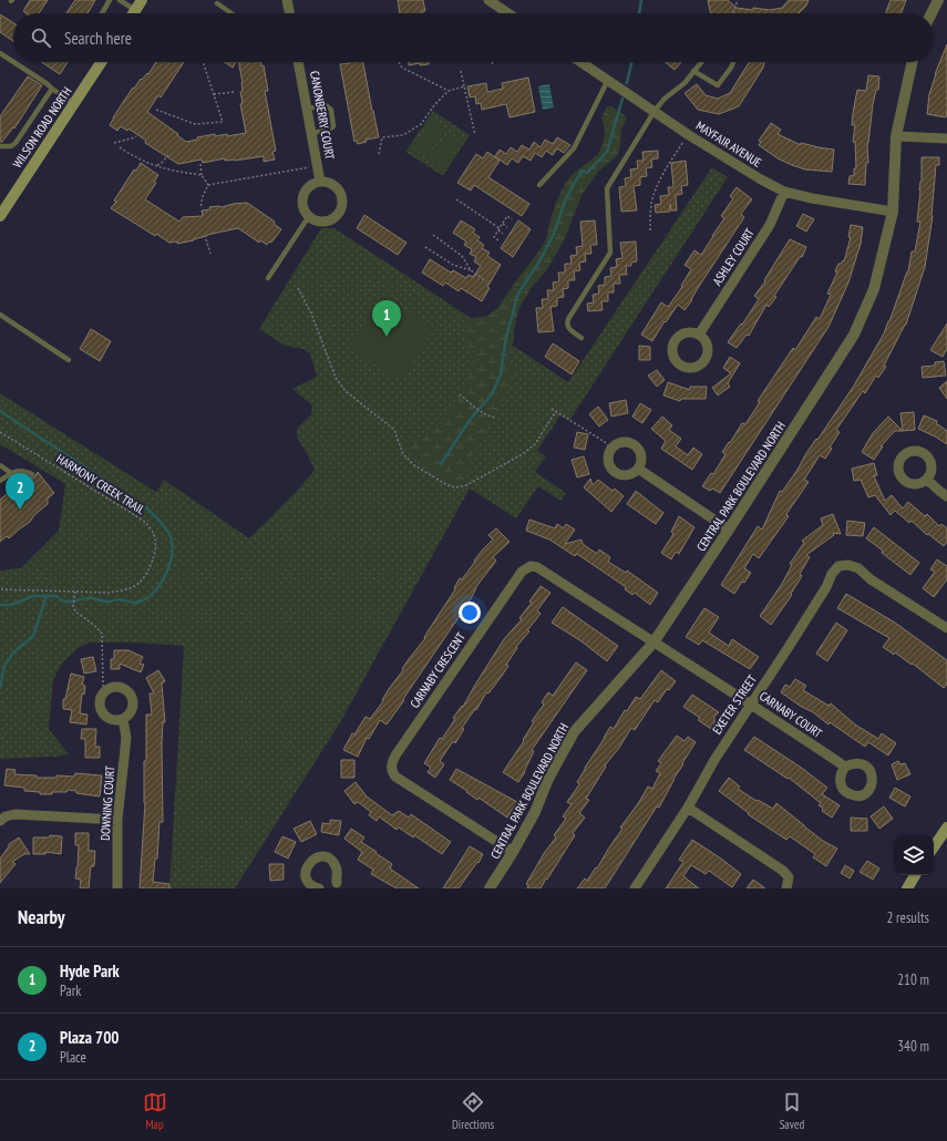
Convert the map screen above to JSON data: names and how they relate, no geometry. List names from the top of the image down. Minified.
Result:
{"streets":{"main road":["WILSON ROAD NORTH"],"street":["CANONBERRY COURT","MAYFAIR AVENUE","ASHLEY COURT","CENTRAL PARK BOULEVARD NORTH","CARNABY CRESCENT","EXETER STREET","CARNABY COURT","DOWNING COURT"],"path":["HARMONY CREEK TRAIL"]},"crossings":[["MAYFAIR AVENUE","ASHLEY COURT"],["MAYFAIR AVENUE","CENTRAL PARK BOULEVARD NORTH"],["CENTRAL PARK BOULEVARD NORTH","CARNABY CRESCENT"],["CENTRAL PARK BOULEVARD NORTH","CARNABY COURT"],["CARNABY CRESCENT","CARNABY COURT"],["EXETER STREET","CARNABY COURT"]],"page":{"search":"Search here","pins":["1","2"],"heading":["Nearby","2 results"],"list":[{"mark":"1","name":"Hyde Park","note":"Park","value":"210 m"},{"mark":"2","name":"Plaza 700","note":"Place","value":"340 m"}],"nav":["Map","Directions","Saved"]}}
